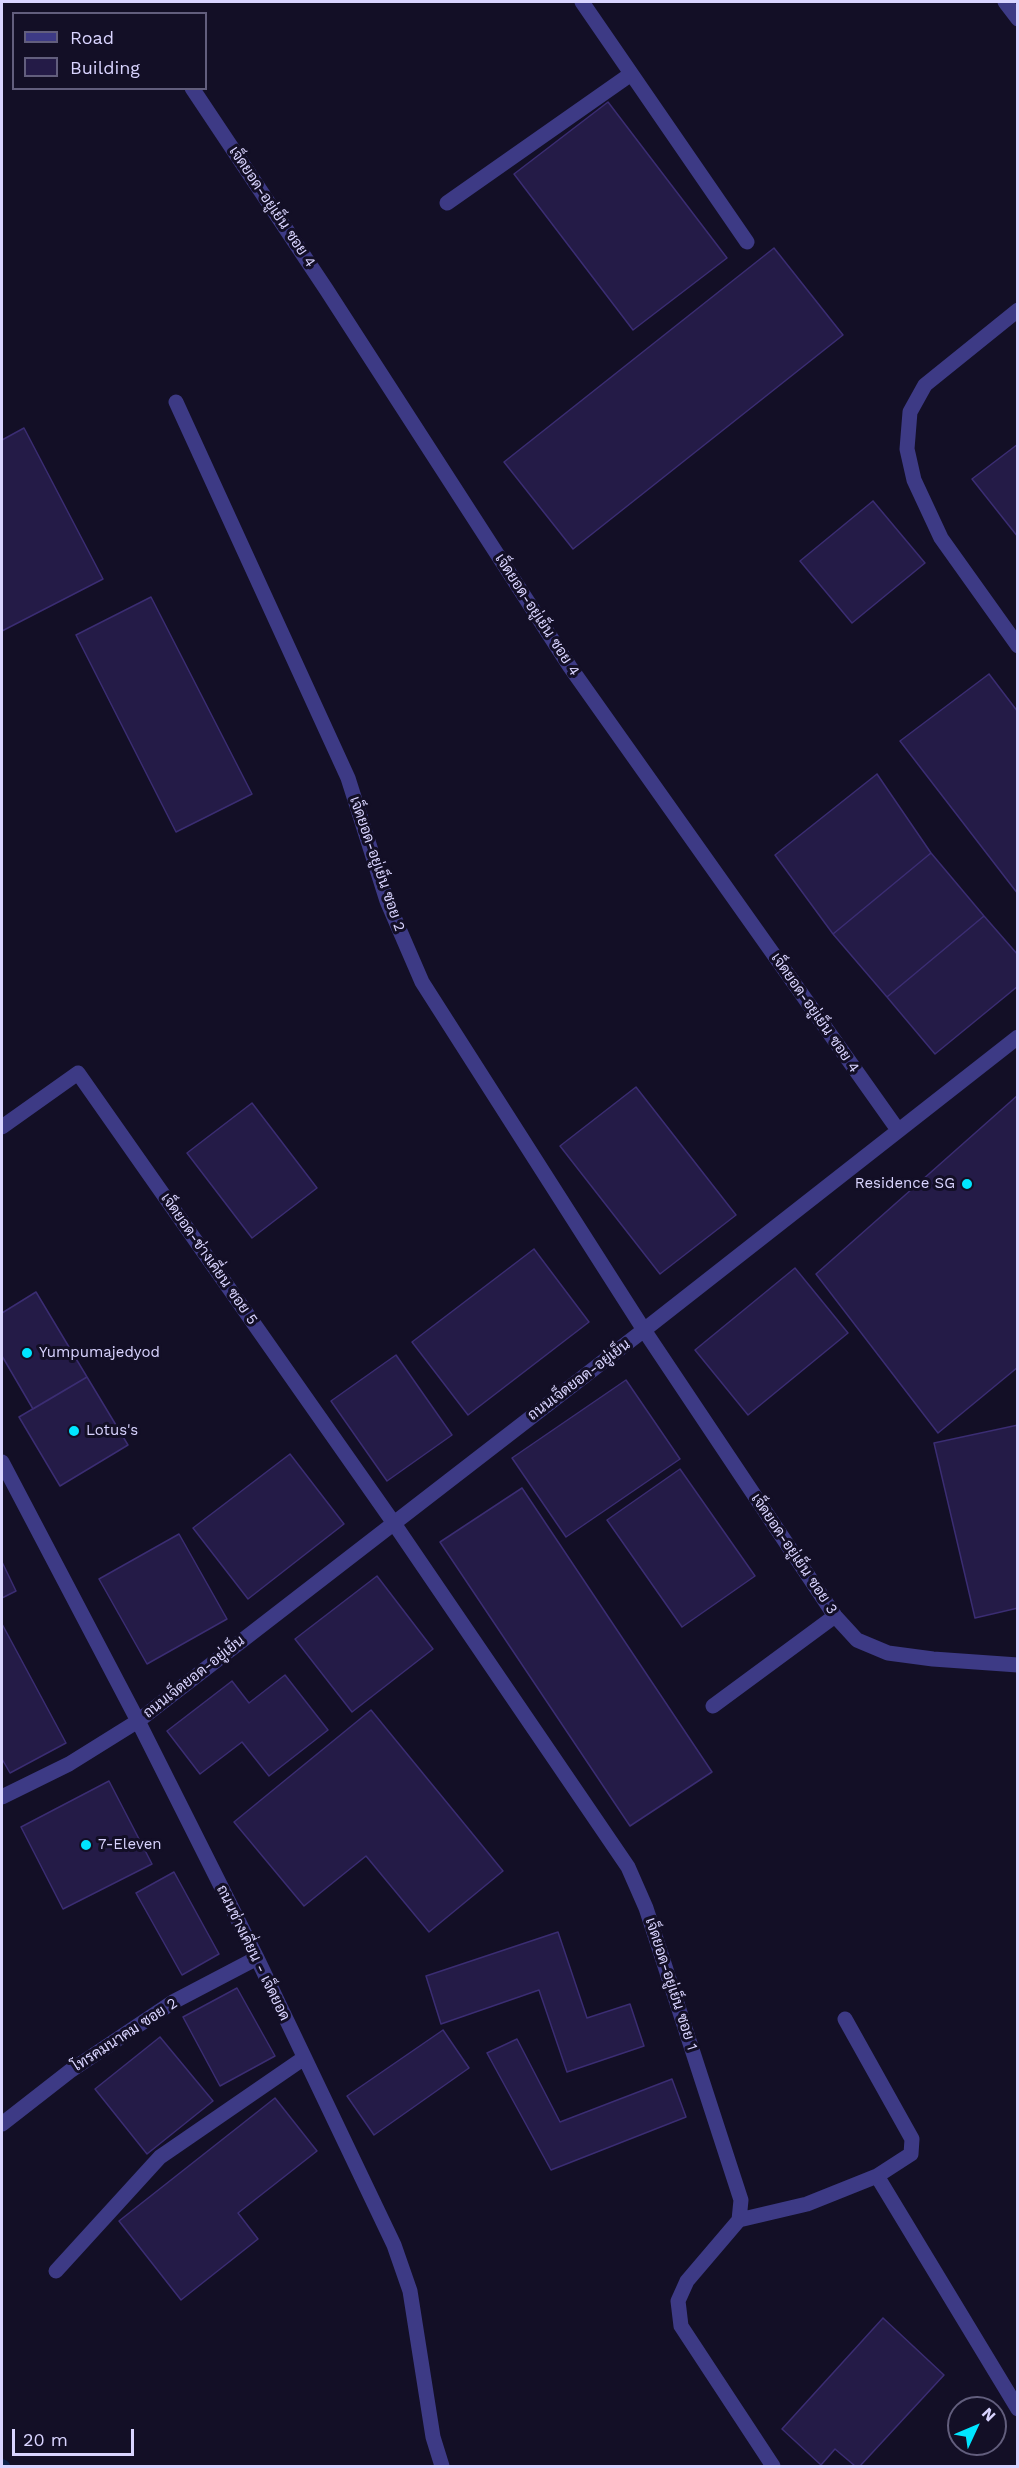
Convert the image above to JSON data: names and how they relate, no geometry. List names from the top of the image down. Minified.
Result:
{"streets":{"street":["เจ็ดยอด-อยู่เย็น ซอย 4","เจ็ดยอด-อยู่เย็น ซอย 2","เจ็ดยอด-ช่างเคี่ยน ซอย 5","ถนนเจ็ดยอด-อยู่เย็น","เจ็ดยอด-อยู่เย็น ซอย 3","ถนนช่างเคี่ยน - เจ็ดยอด","เจ็ดยอด-อยู่เย็น ซอย 1","โทรคมนาคม ซอย 2"]},"crossings":[["เจ็ดยอด-อยู่เย็น ซอย 4","ถนนเจ็ดยอด-อยู่เย็น"],["เจ็ดยอด-อยู่เย็น ซอย 2","ถนนเจ็ดยอด-อยู่เย็น"],["เจ็ดยอด-อยู่เย็น ซอย 2","เจ็ดยอด-อยู่เย็น ซอย 3"],["เจ็ดยอด-ช่างเคี่ยน ซอย 5","ถนนเจ็ดยอด-อยู่เย็น"],["เจ็ดยอด-ช่างเคี่ยน ซอย 5","เจ็ดยอด-อยู่เย็น ซอย 1"],["ถนนเจ็ดยอด-อยู่เย็น","เจ็ดยอด-อยู่เย็น ซอย 3"],["ถนนเจ็ดยอด-อยู่เย็น","ถนนช่างเคี่ยน - เจ็ดยอด"],["ถนนเจ็ดยอด-อยู่เย็น","เจ็ดยอด-อยู่เย็น ซอย 1"],["ถนนช่างเคี่ยน - เจ็ดยอด","โทรคมนาคม ซอย 2"]],"places":["Residence SG","Yumpumajedyod","Lotus's","7-Eleven"],"legend":["Road","Building"],"scale_bar":"20 m","north":"top right"}
